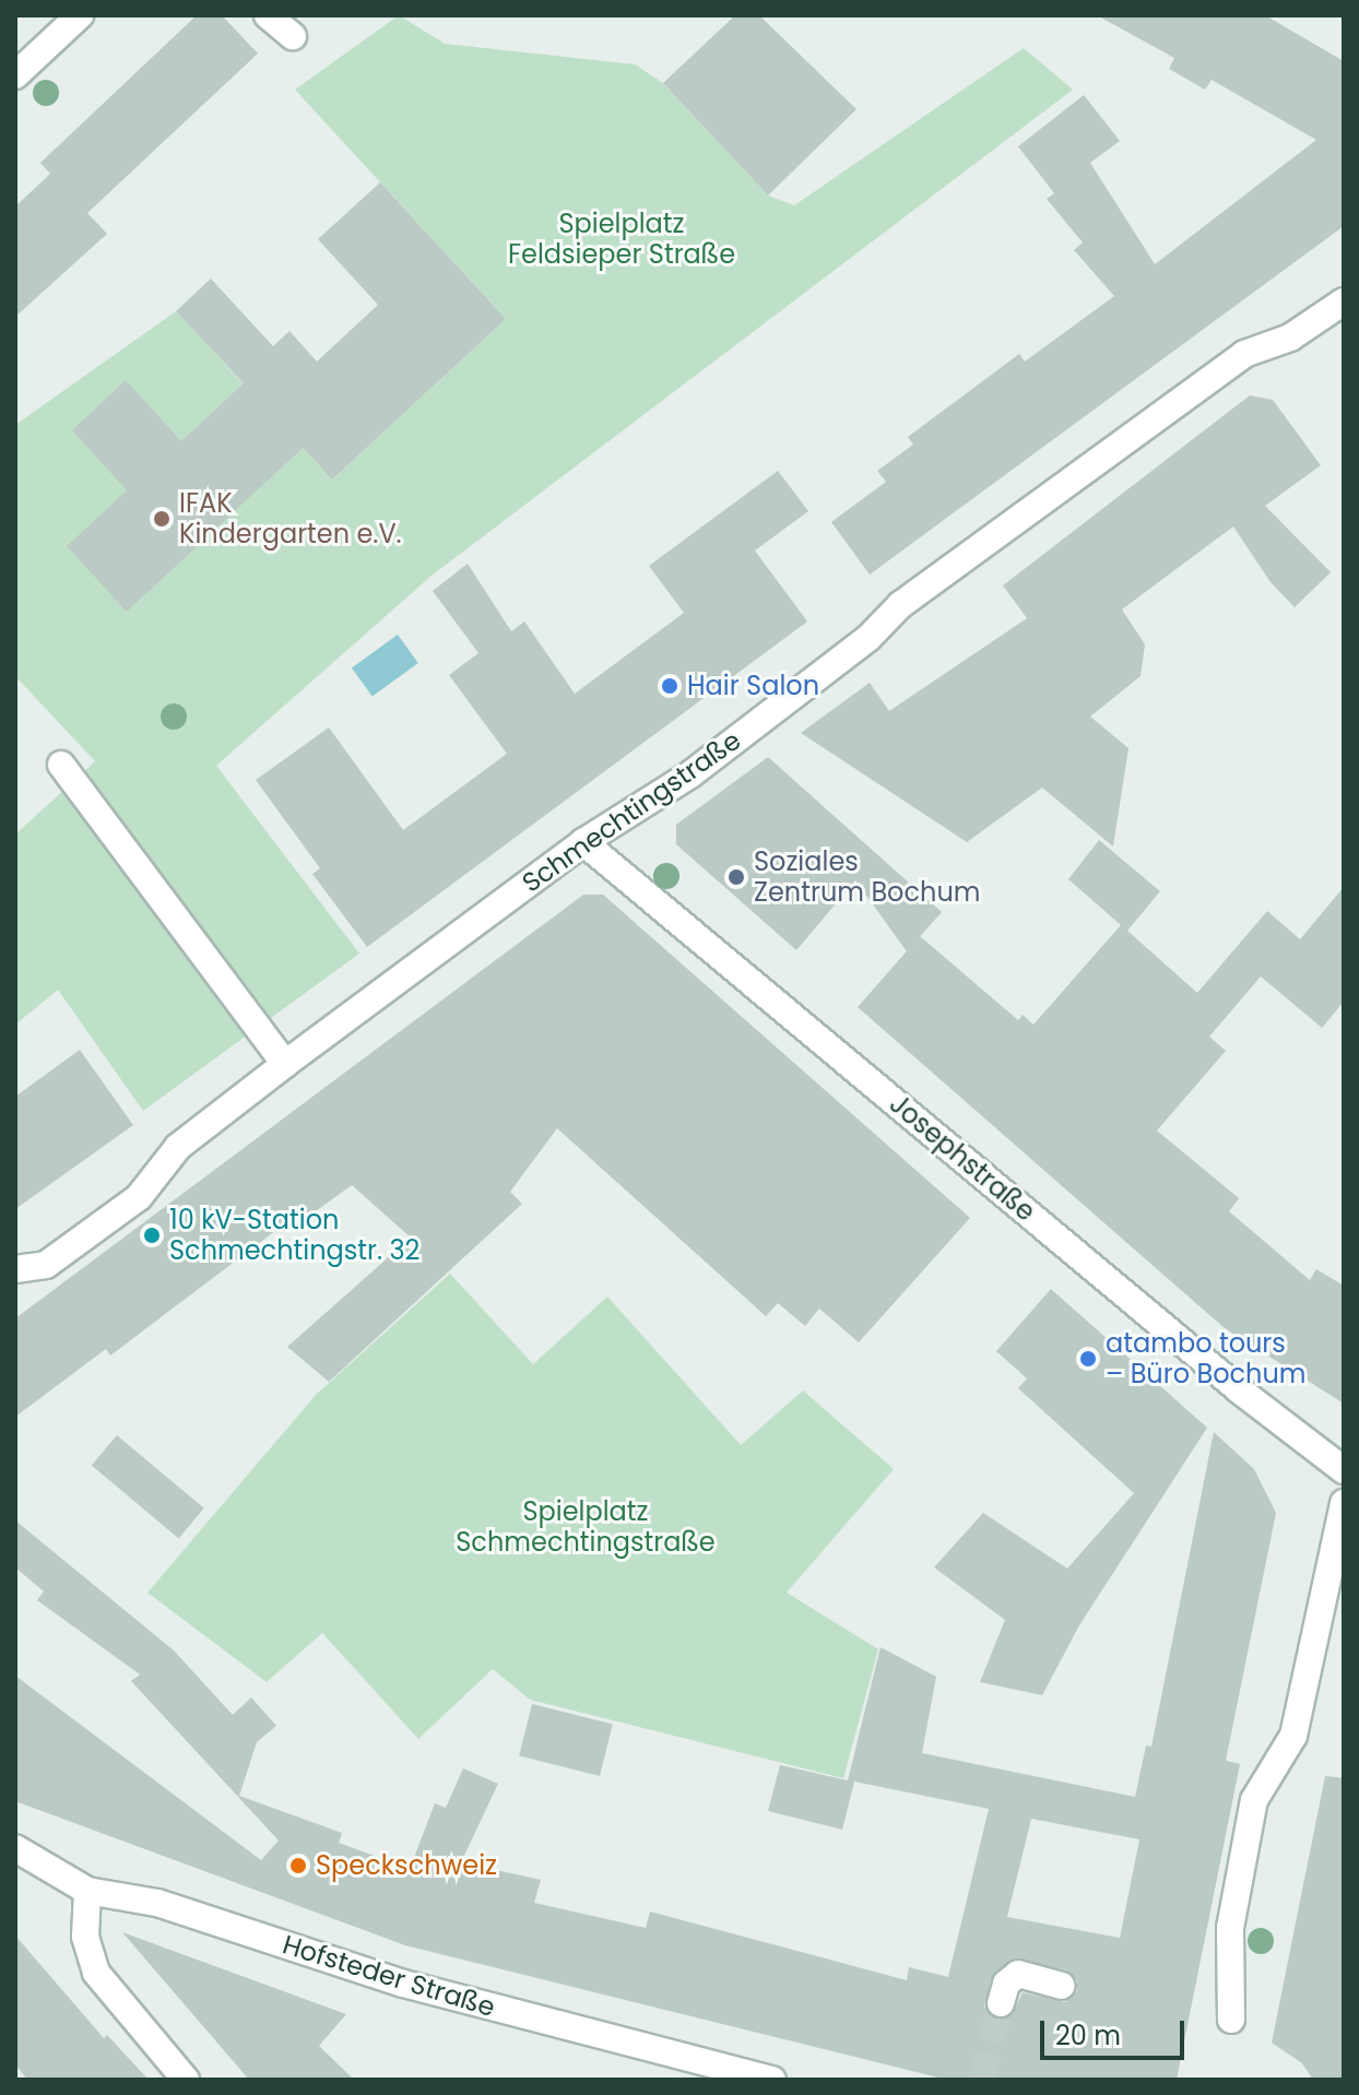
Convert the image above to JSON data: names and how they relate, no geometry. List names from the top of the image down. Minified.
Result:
{"streets":{"street":["Schmechtingstraße","Josephstraße","Hofsteder Straße"]},"crossings":[["Schmechtingstraße","Josephstraße"]],"parks":["Spielplatz Feldsieper Straße","Spielplatz Schmechtingstraße"],"places":["IFAK Kindergarten e.V.","Hair Salon","Soziales Zentrum Bochum","10 kV-Station Schmechtingstr. 32","atambo tours – Büro Bochum","Speckschweiz"],"scale_bar":"20 m"}
